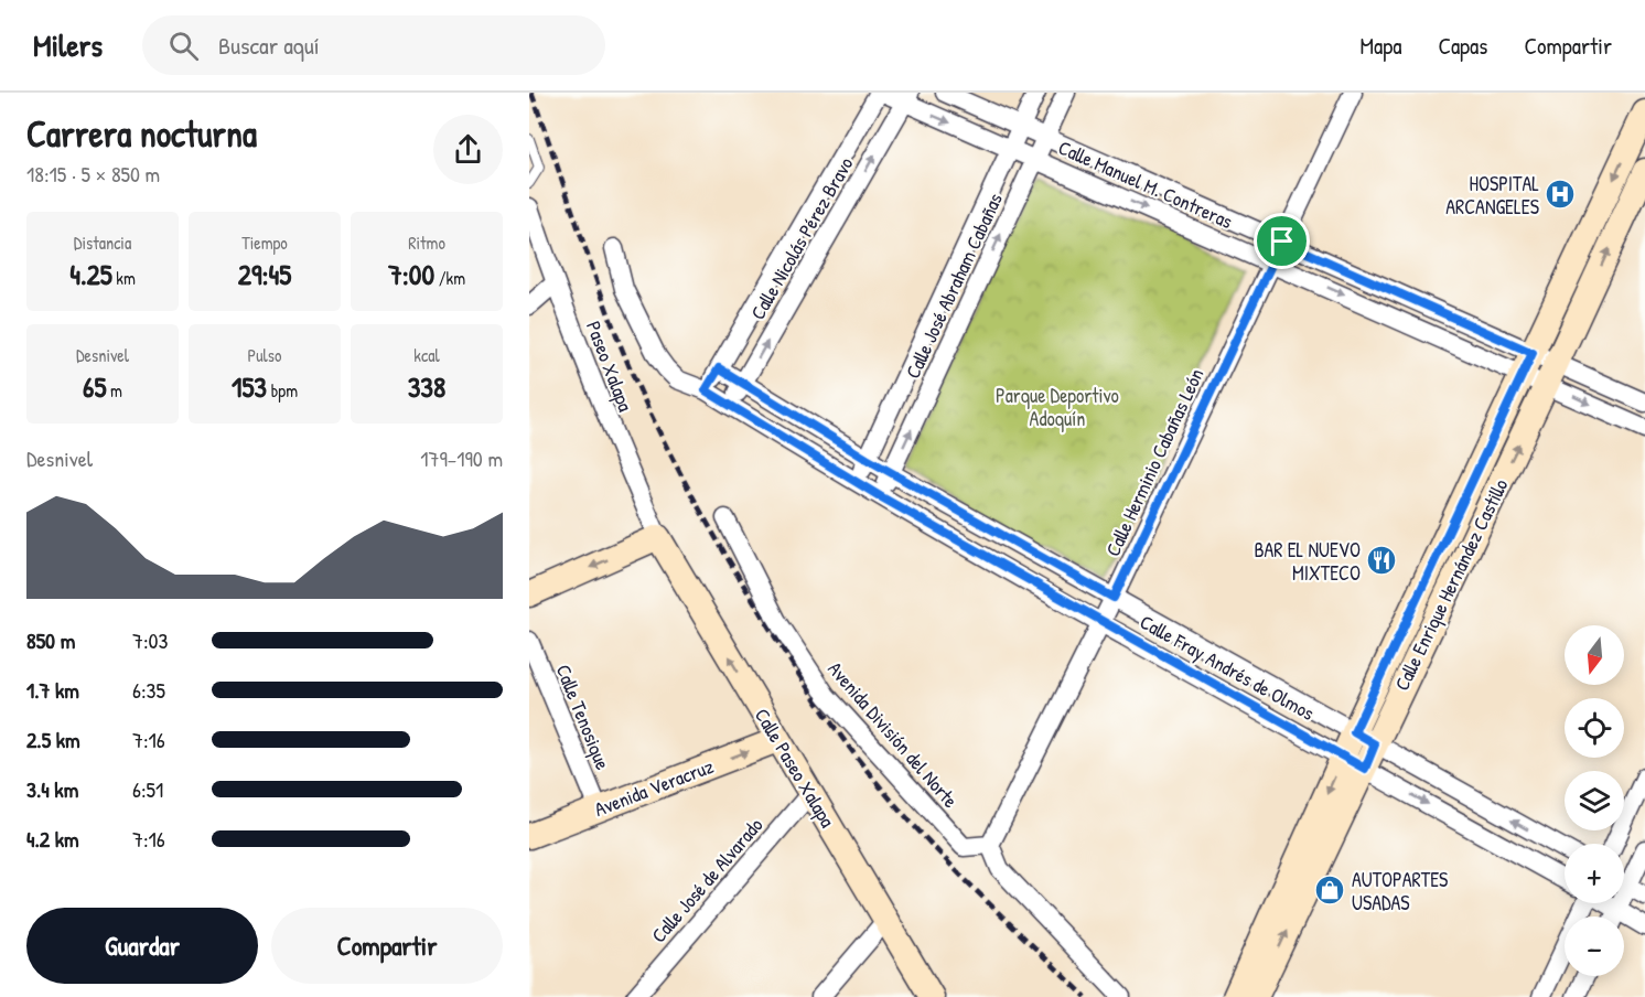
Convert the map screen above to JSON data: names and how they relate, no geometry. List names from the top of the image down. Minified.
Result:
{"streets":{"main road":["Calle Enrique Hernández Castillo","Calle Paseo Xalapa","Avenida Veracruz"],"street":["Calle Manuel M. Contreras","Calle Nicolás Pérez Bravo","Calle José Abraham Cabañas","Paseo Xalapa","Calle Herminio Cabañas León","Calle Fray Andrés de Olmos","Calle Tenosique","Avenida División del Norte","Calle José de Alvarado"]},"crossings":[["Calle Manuel M. Contreras","Calle Nicolás Pérez Bravo"],["Calle Manuel M. Contreras","Calle José Abraham Cabañas"],["Calle Manuel M. Contreras","Calle Herminio Cabañas León"],["Calle Manuel M. Contreras","Calle Enrique Hernández Castillo"],["Calle Nicolás Pérez Bravo","Calle Fray Andrés de Olmos"],["Calle José Abraham Cabañas","Calle Fray Andrés de Olmos"],["Paseo Xalapa","Calle Paseo Xalapa"],["Calle Herminio Cabañas León","Calle Fray Andrés de Olmos"],["Calle Herminio Cabañas León","Avenida División del Norte"],["Calle Enrique Hernández Castillo","Calle Fray Andrés de Olmos"],["Calle Tenosique","Avenida Veracruz"],["Calle Paseo Xalapa","Avenida Veracruz"],["Calle Paseo Xalapa","Calle José de Alvarado"]],"one_way":["Calle Paseo Xalapa","Avenida Veracruz"],"parks":["Parque Deportivo Adoquín"],"places":{"hospital":["HOSPITAL ARCANGELES"],"restaurant":["BAR EL NUEVO MIXTECO"],"shop":["AUTOPARTES USADAS"]},"north":"bottom","page":{"header":"Milers","search":"Buscar aquí","nav":["Mapa","Capas","Compartir"],"heading":["Carrera nocturna","18:15 · 5 × 850 m"],"stats":[["Distancia","4.25 km"],["Tiempo","29:45"],["Ritmo","7:00 /km"],["Desnivel","65 m"],["Pulso","153 bpm"],["kcal","338"]],"chart":["Desnivel","179–190 m"],"list":[{"name":"850 m","note":"7:03"},{"name":"1.7 km","note":"6:35"},{"name":"2.5 km","note":"7:16"},{"name":"3.4 km","note":"6:51"},{"name":"4.2 km","note":"7:16"}],"map_buttons":["+","−"],"buttons":["Guardar","Compartir"]}}
